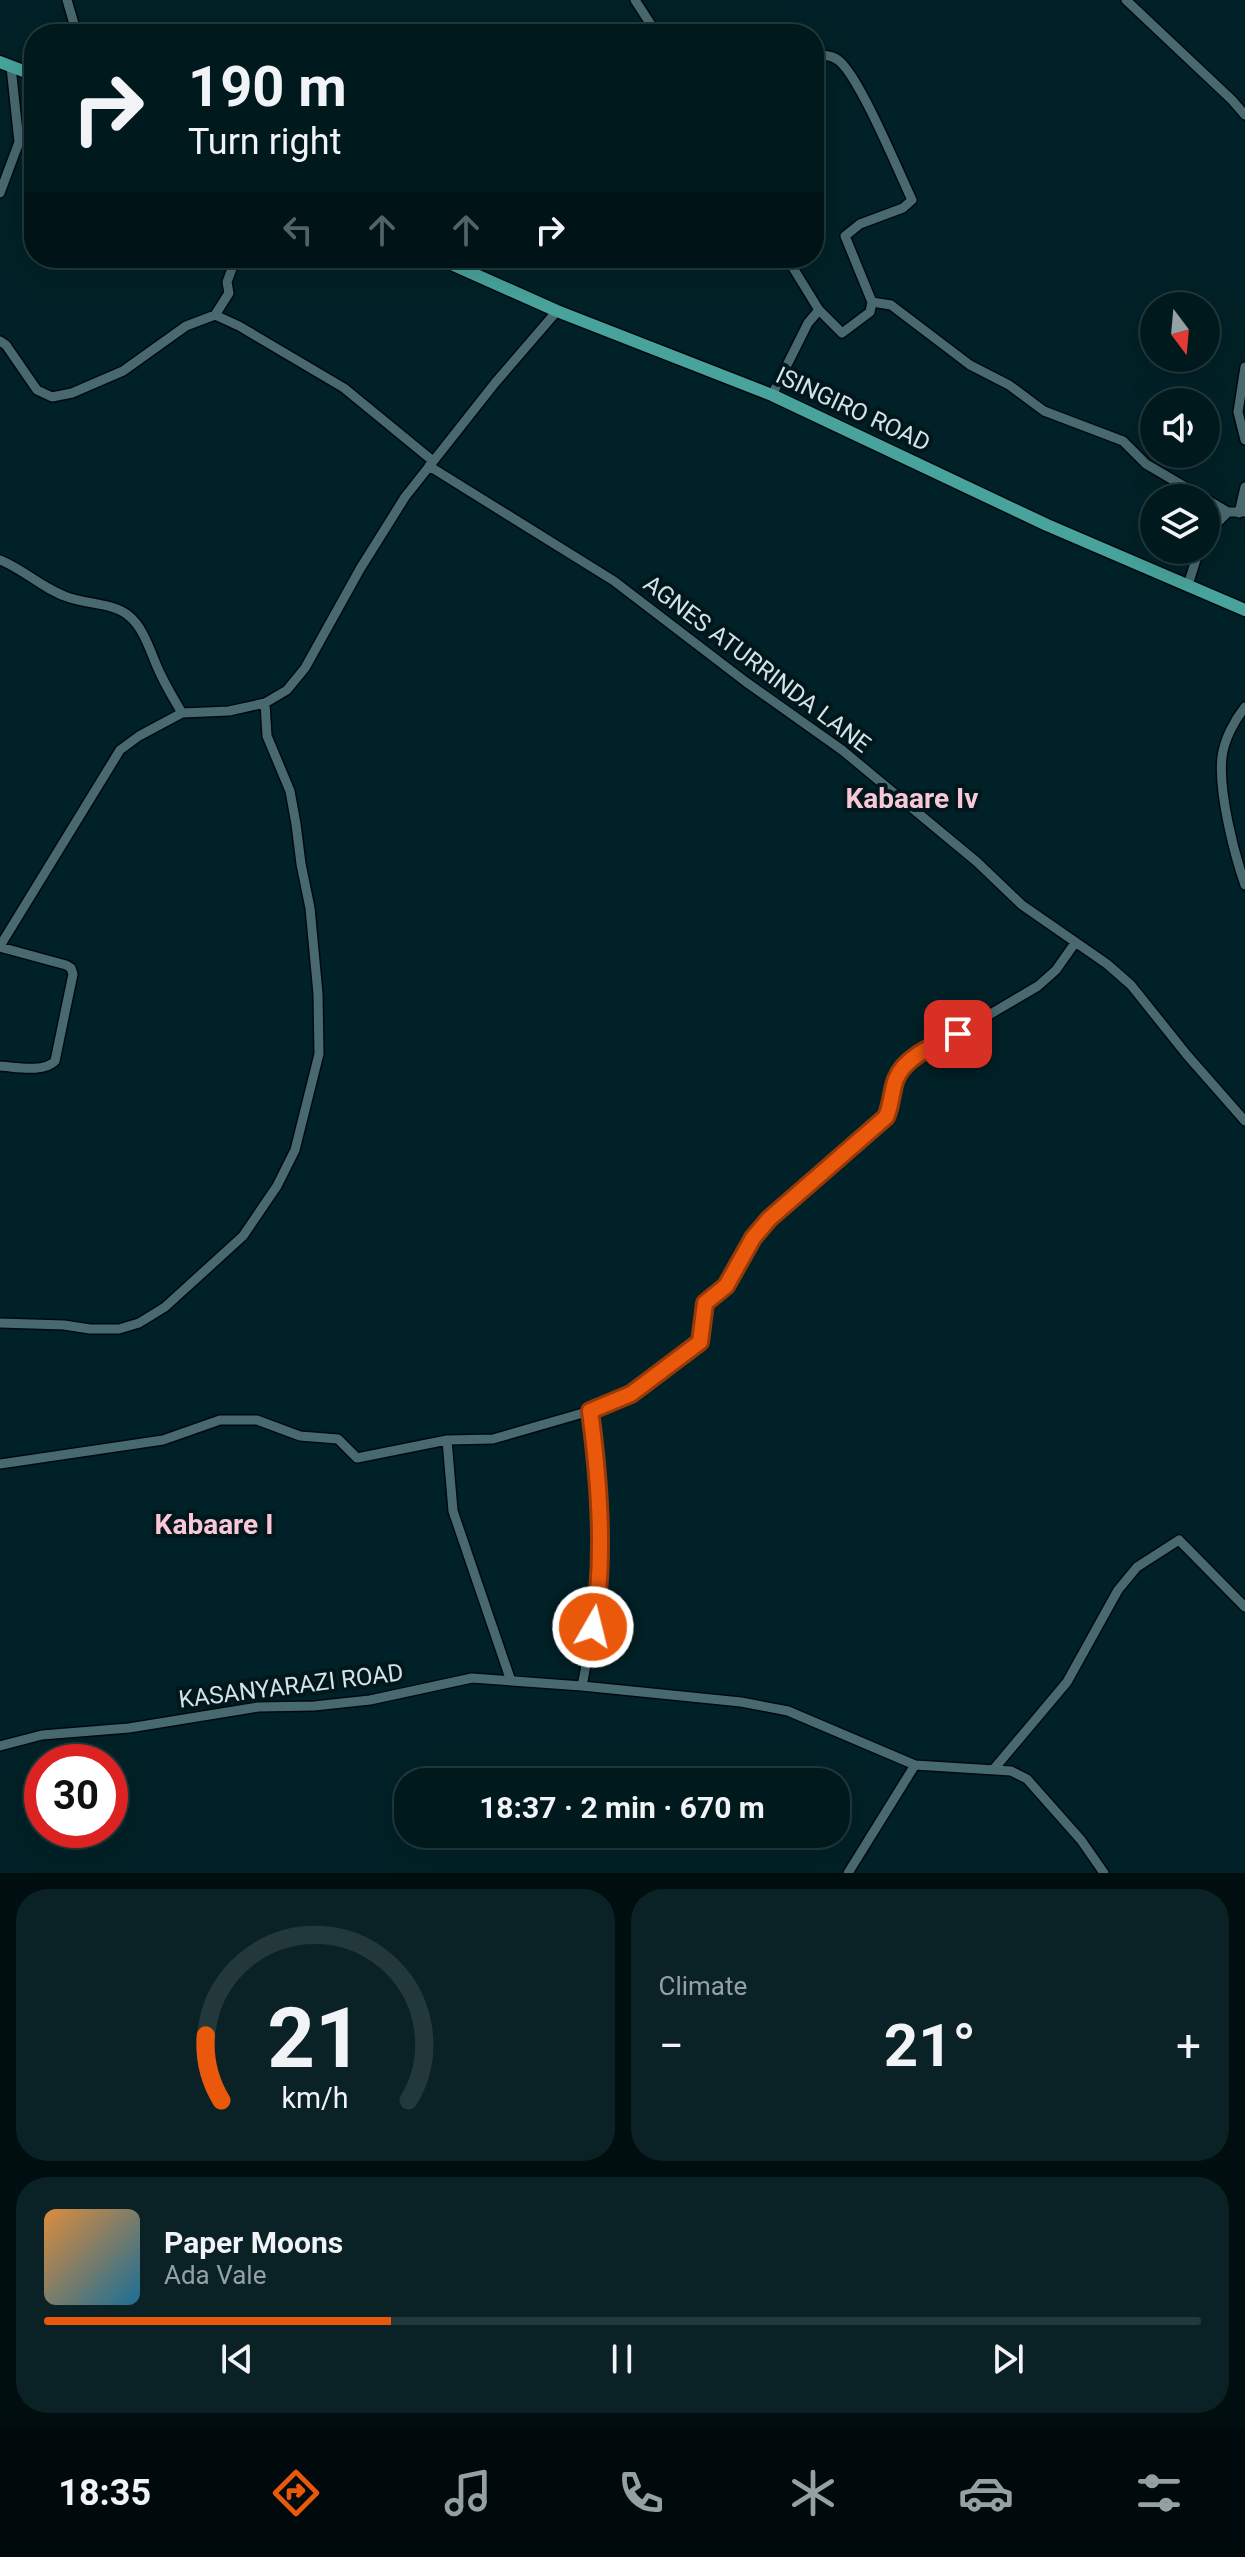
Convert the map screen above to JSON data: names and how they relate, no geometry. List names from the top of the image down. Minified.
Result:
{"streets":{"main road":["ISINGIRO ROAD"],"street":["AGNES ATURRINDA LANE","KASANYARAZI ROAD"]},"districts":["Kabaare Iv","Kabaare I"],"north":"bottom","page":{"turn":["190 m","Turn right"],"limit":"30","trip":"18:37 · 2 min · 670 m","tile":"Climate","heat":["−","21°","+"],"song":["Paper Moons","Ada Vale"],"tabs":"18:35","gauge":["21","km/h"]}}
